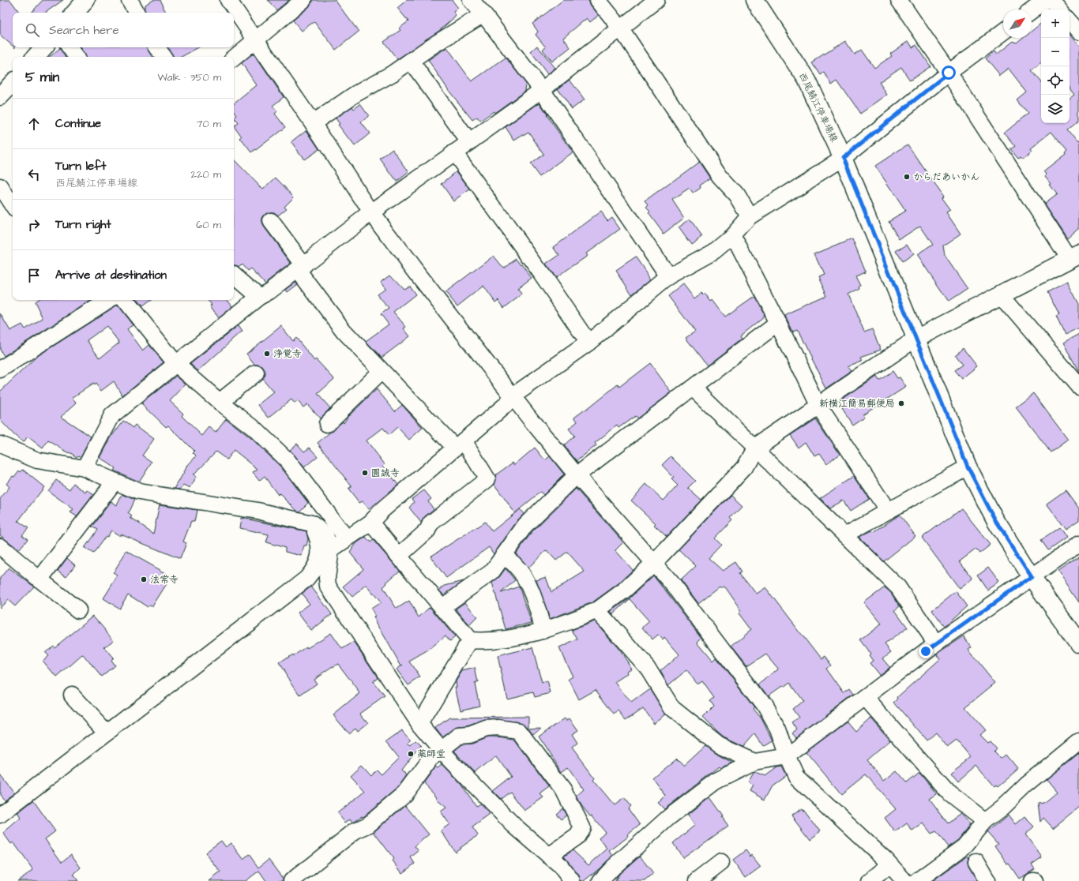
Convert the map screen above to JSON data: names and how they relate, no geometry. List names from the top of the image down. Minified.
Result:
{"streets":{"main road":["西尾鯖江停車場線"]},"places":["からだあいかん","浄覚寺","新横江簡易郵便局","圓誠寺","法常寺","薬師堂"],"north":"top right","page":{"map_buttons":["+","−"],"search":"Search here","heading":["5 min","Walk · 350 m"],"list":[["Continue","70 m"],["Turn left","西尾鯖江停車場線","220 m"],["Turn right","60 m"],"Arrive at destination"]}}
